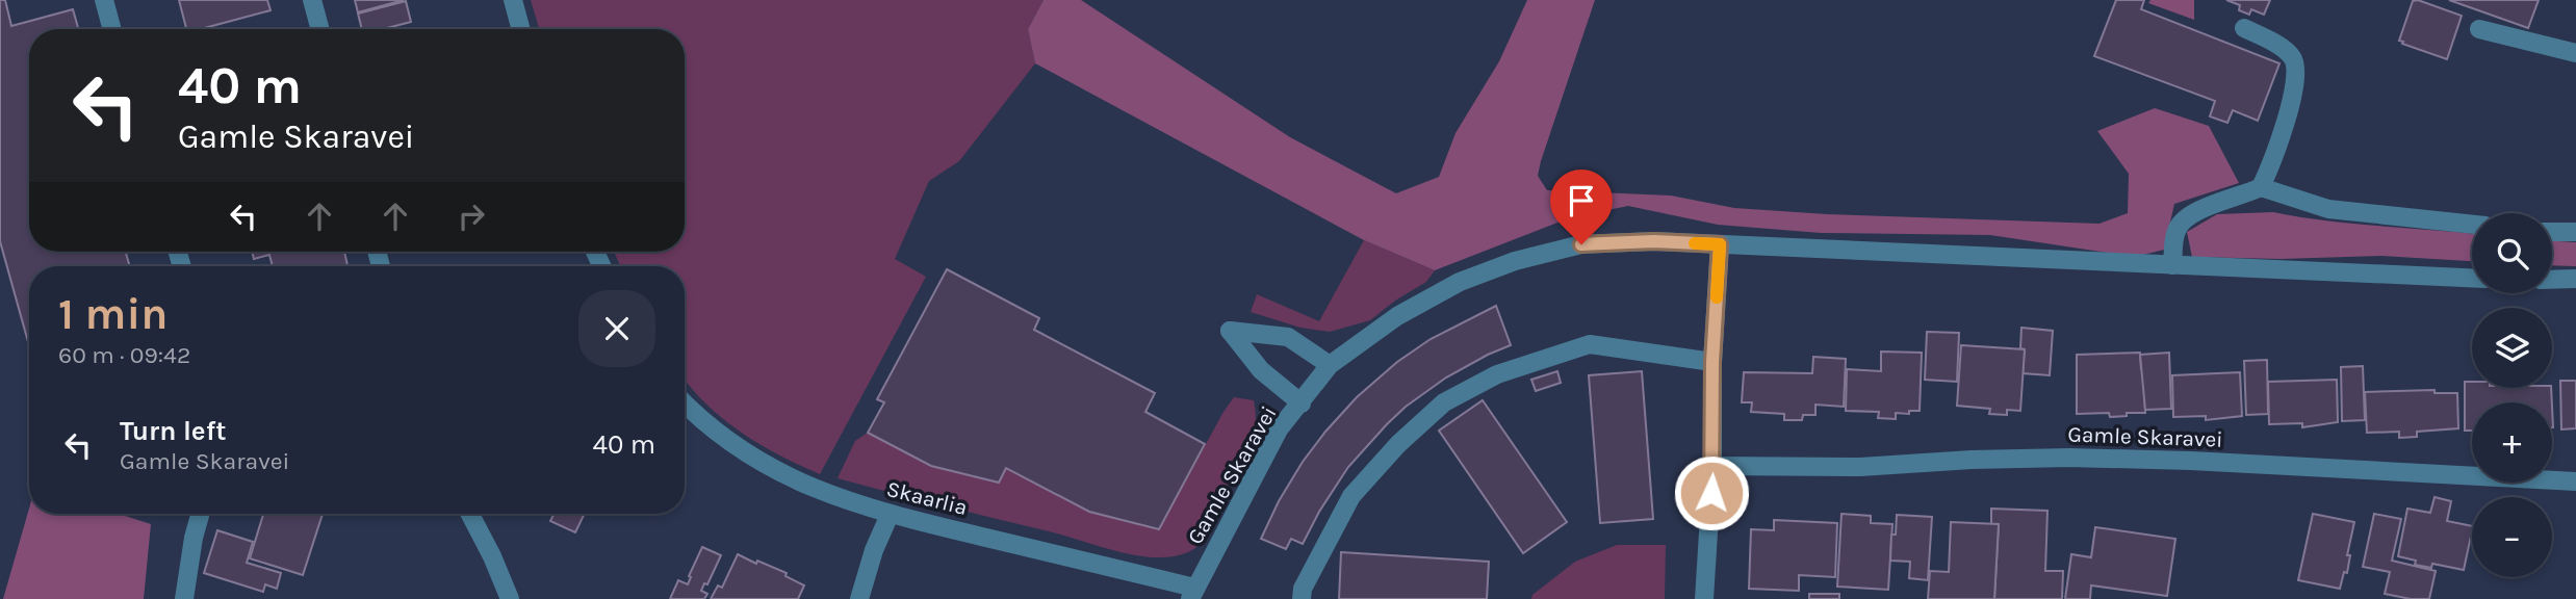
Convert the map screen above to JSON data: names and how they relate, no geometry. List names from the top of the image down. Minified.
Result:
{"streets":{"street":["Gamle Skaravei","Skaarlia"]},"crossings":[["Gamle Skaravei","Skaarlia"]],"page":{"turn":["40 m","Gamle Skaravei"],"map_buttons":["+","−"],"heading":["1 min","60 m · 09:42"],"list":[{"name":"Turn left","note":"Gamle Skaravei","value":"40 m"}]}}
